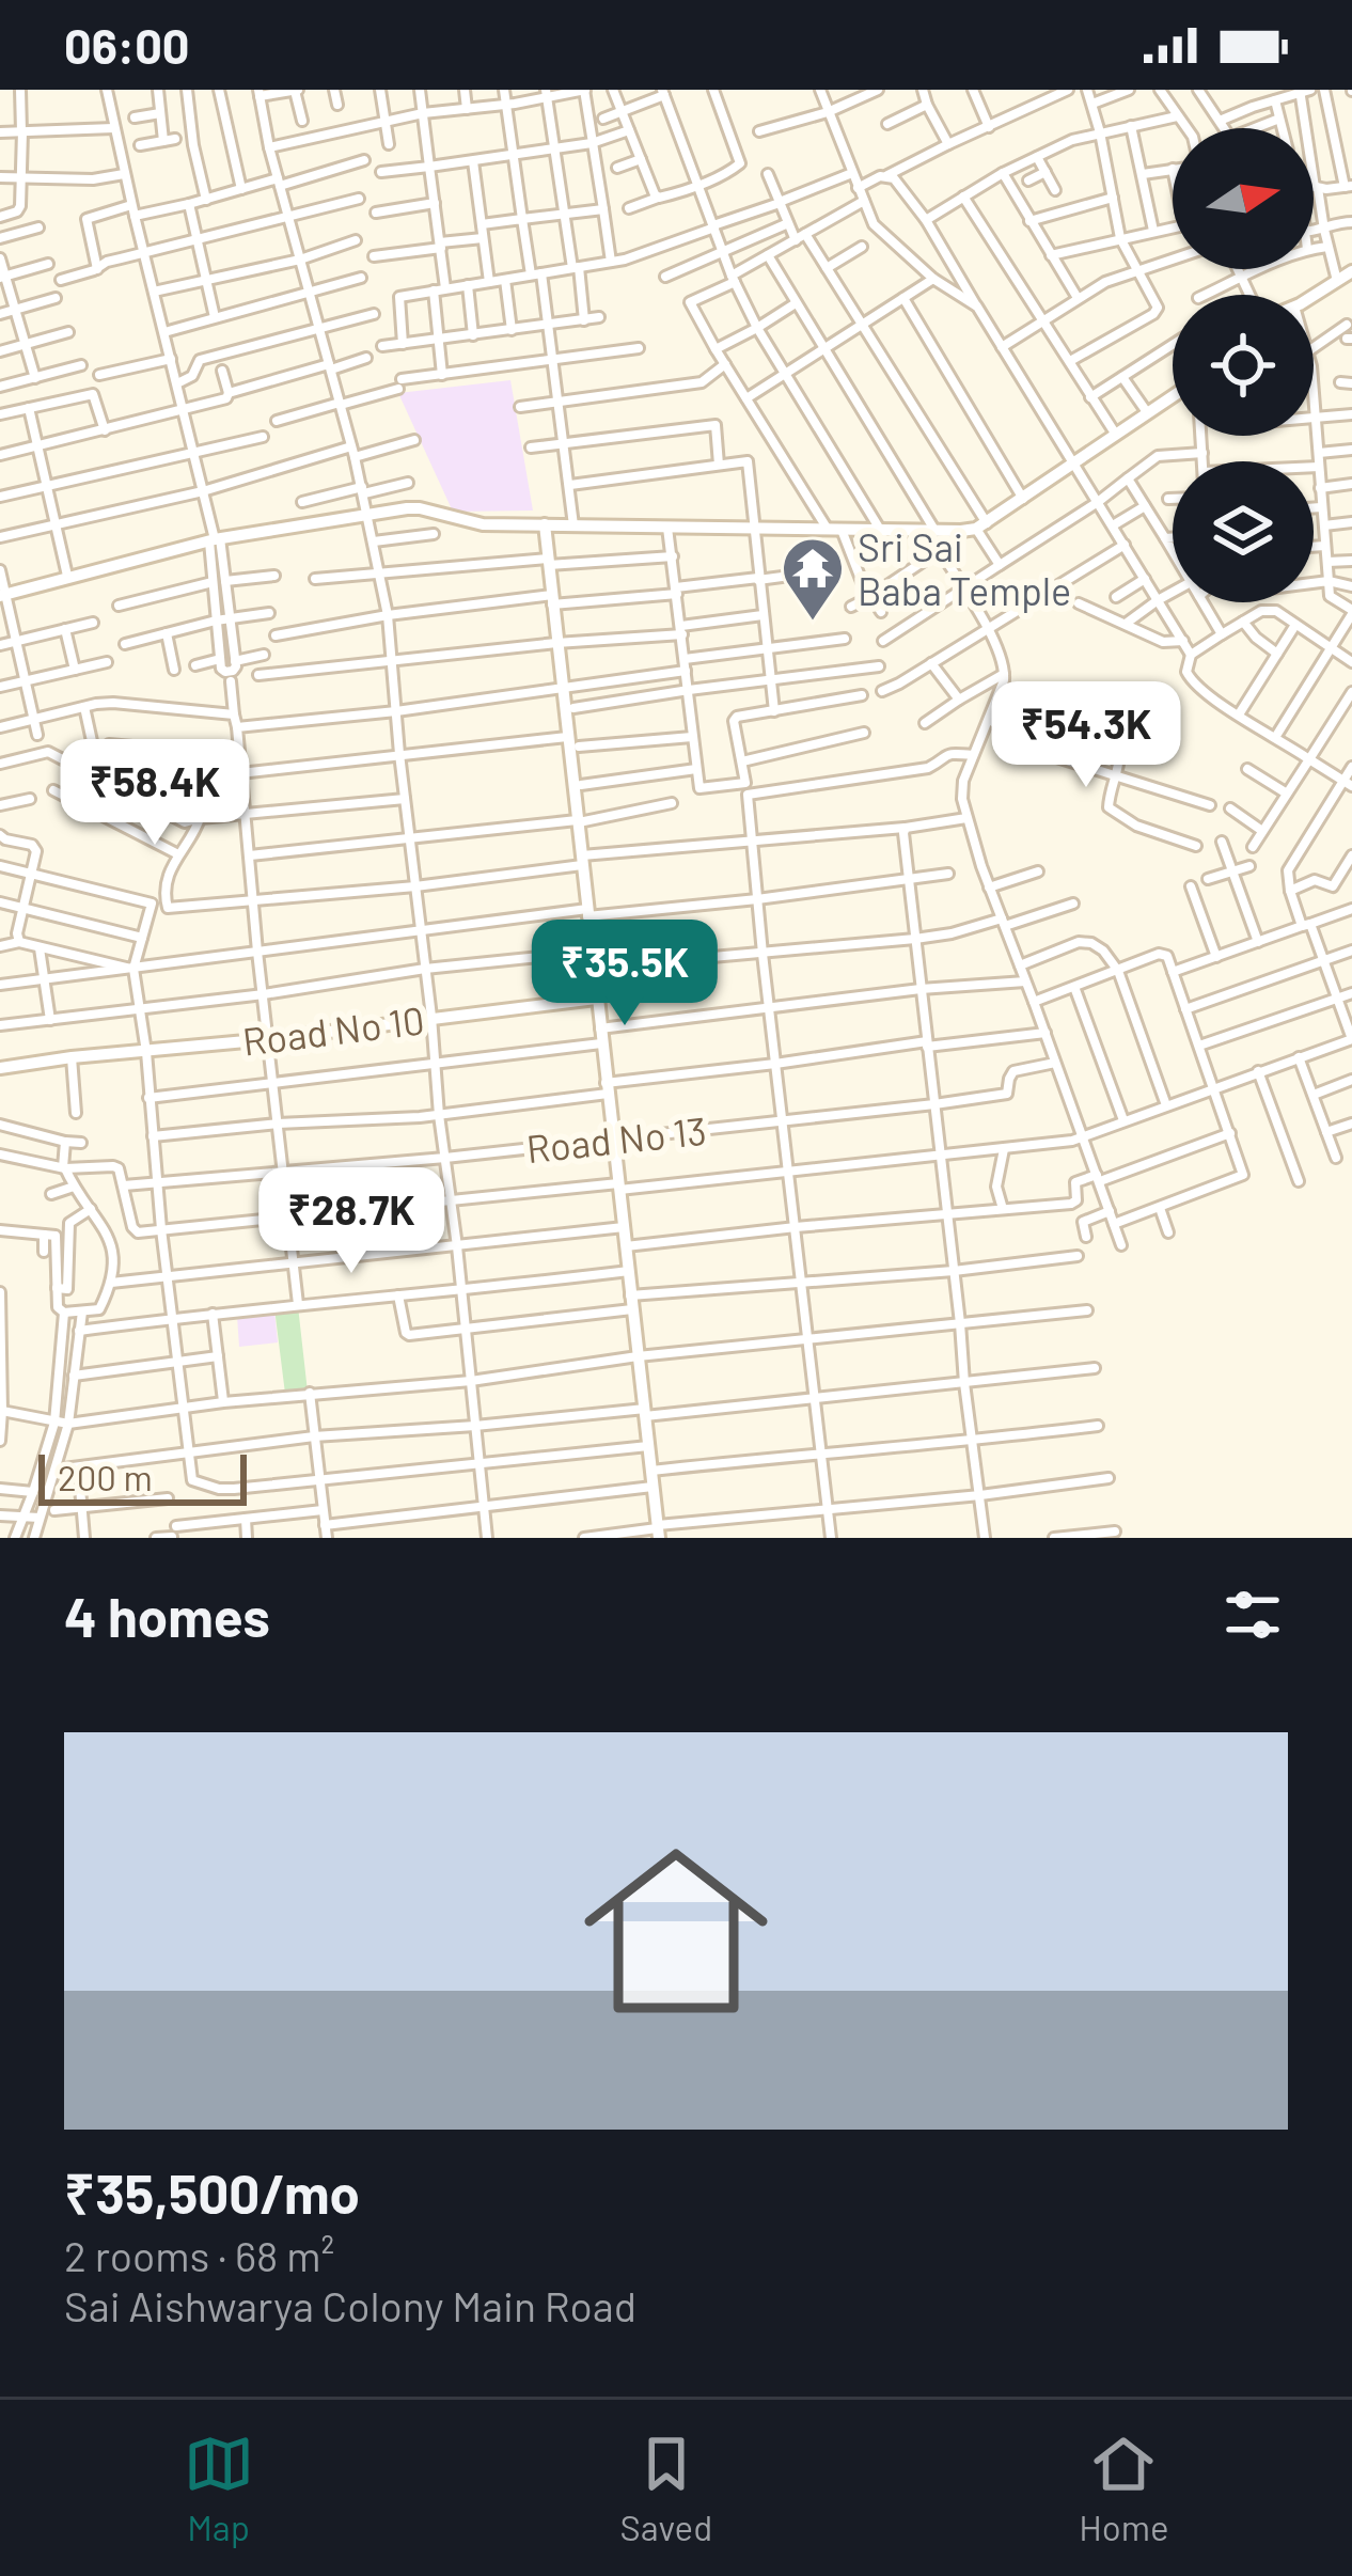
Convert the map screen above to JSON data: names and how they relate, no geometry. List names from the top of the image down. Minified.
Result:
{"streets":{"street":["Road No 10","Road No 13"]},"places":{"temple":["Sri Sai Baba Temple"]},"scale_bar":"200 m","north":"right","page":{"status":"06:00","price":["₹54.3K","₹58.4K","₹35.5K","₹28.7K"],"scale":"200 m","heading":"4 homes","list":[{"name":"₹35,500/mo","note":"2 rooms · 68 m² · Sai Aishwarya Colony Main Road"}],"tabs":["Map","Saved","Home"]}}
